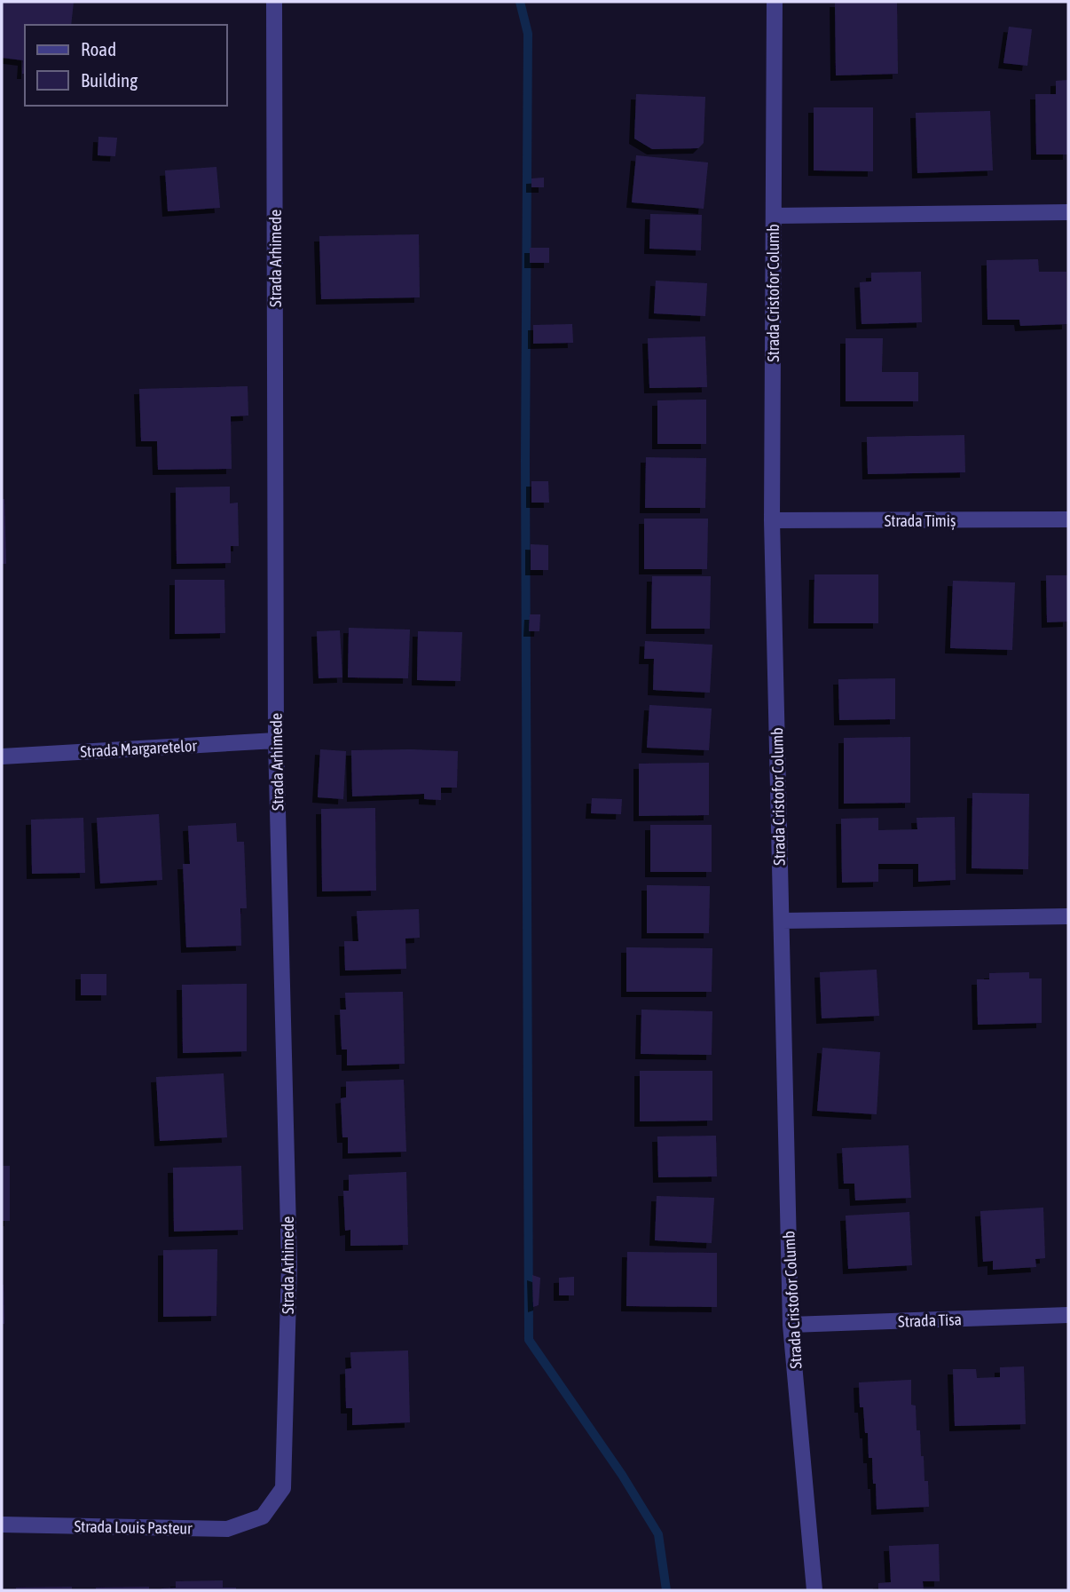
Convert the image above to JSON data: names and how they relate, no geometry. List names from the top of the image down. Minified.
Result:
{"streets":{"street":["Strada Arhimede","Strada Cristofor Columb","Strada Timiș","Strada Margaretelor","Strada Tisa","Strada Louis Pasteur"]},"crossings":[["Strada Arhimede","Strada Margaretelor"],["Strada Arhimede","Strada Louis Pasteur"],["Strada Cristofor Columb","Strada Timiș"],["Strada Cristofor Columb","Strada Tisa"]],"legend":["Road","Building"]}
